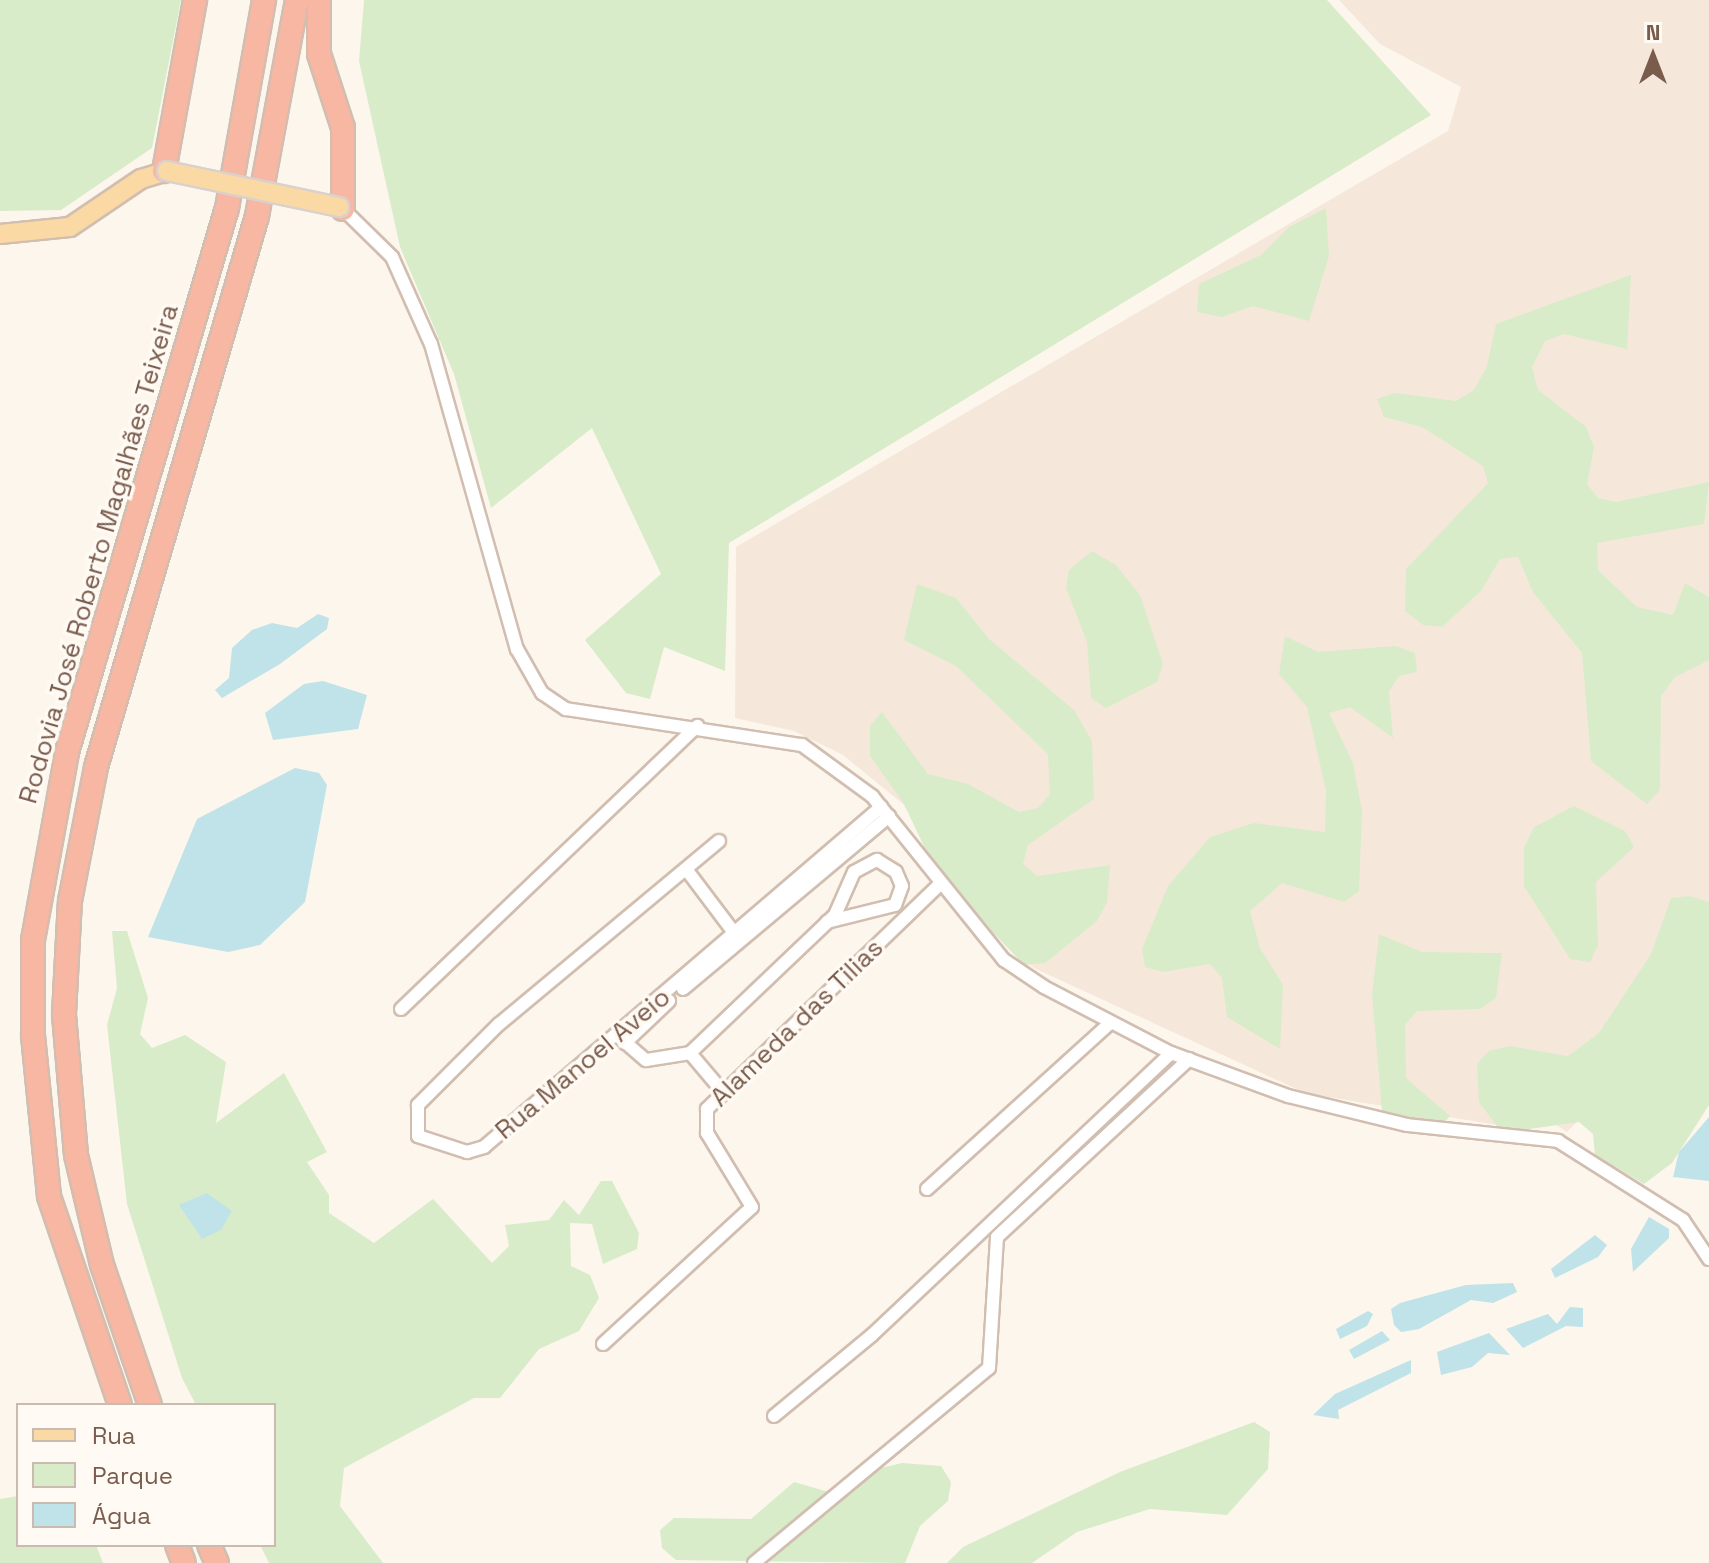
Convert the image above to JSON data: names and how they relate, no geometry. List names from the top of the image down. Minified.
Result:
{"streets":{"highway":["Rodovia José Roberto Magalhães Teixeira"],"street":["Alameda das Tilias","Rua Manoel Aveio"]},"legend":["Rua","Parque","Água"],"north":"top"}
